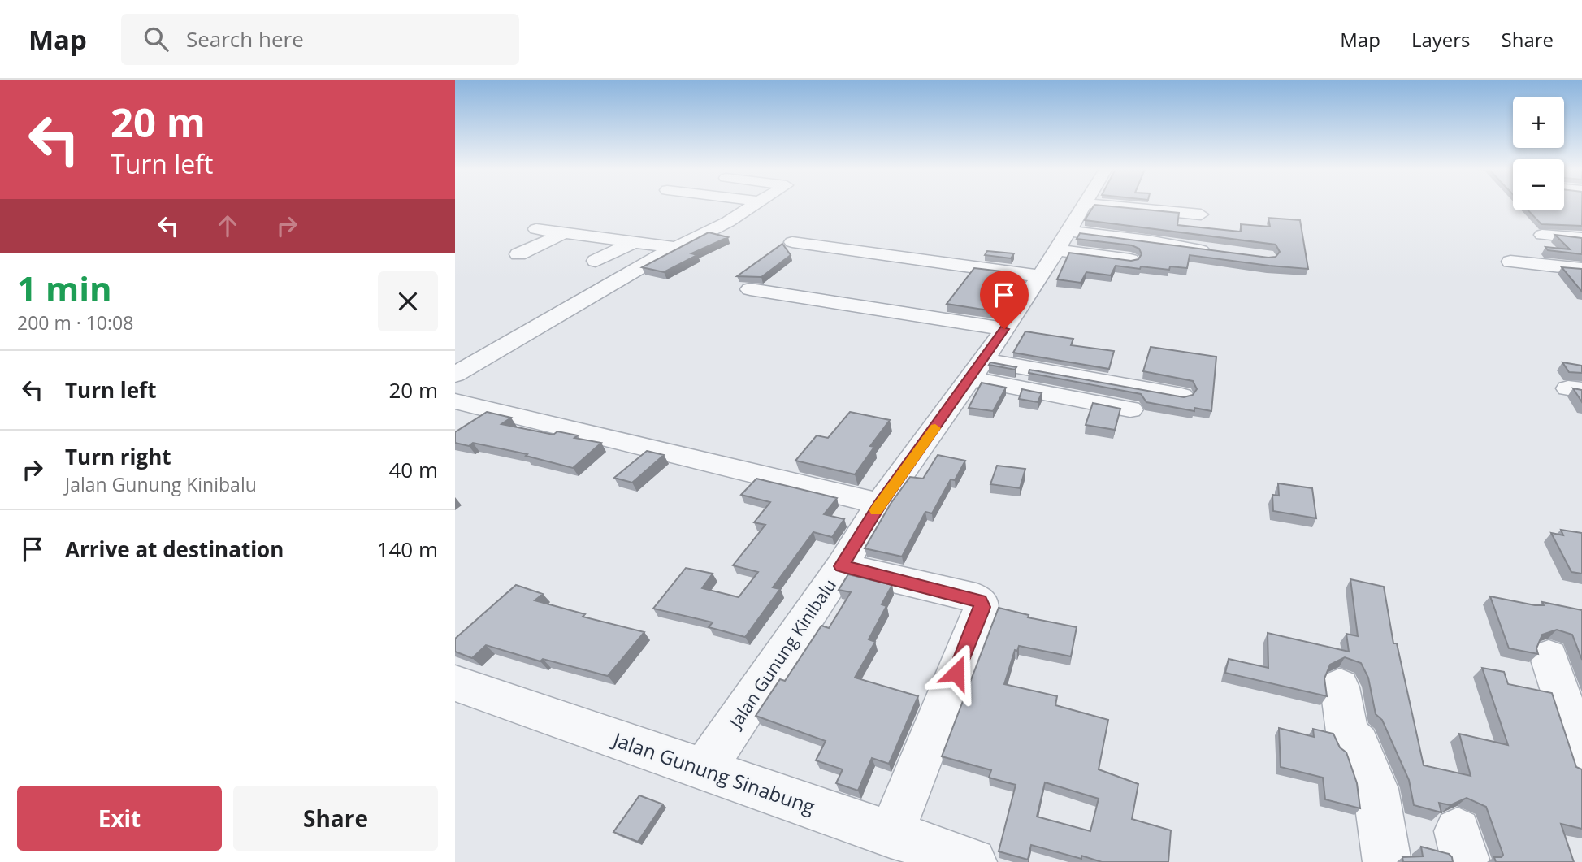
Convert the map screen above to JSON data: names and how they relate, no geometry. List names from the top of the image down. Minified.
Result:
{"streets":{"street":["Jalan Gunung Kinibalu","Jalan Gunung Sinabung"]},"crossings":[["Jalan Gunung Kinibalu","Jalan Gunung Sinabung"]],"page":{"header":"Map","search":"Search here","nav":["Map","Layers","Share"],"turn":["20 m","Turn left"],"map_buttons":["+","−"],"heading":["1 min","200 m · 10:08"],"list":[{"name":"Turn left","value":"20 m"},{"name":"Turn right","note":"Jalan Gunung Kinibalu","value":"40 m"},{"name":"Arrive at destination","value":"140 m"}],"buttons":["Exit","Share"]}}
